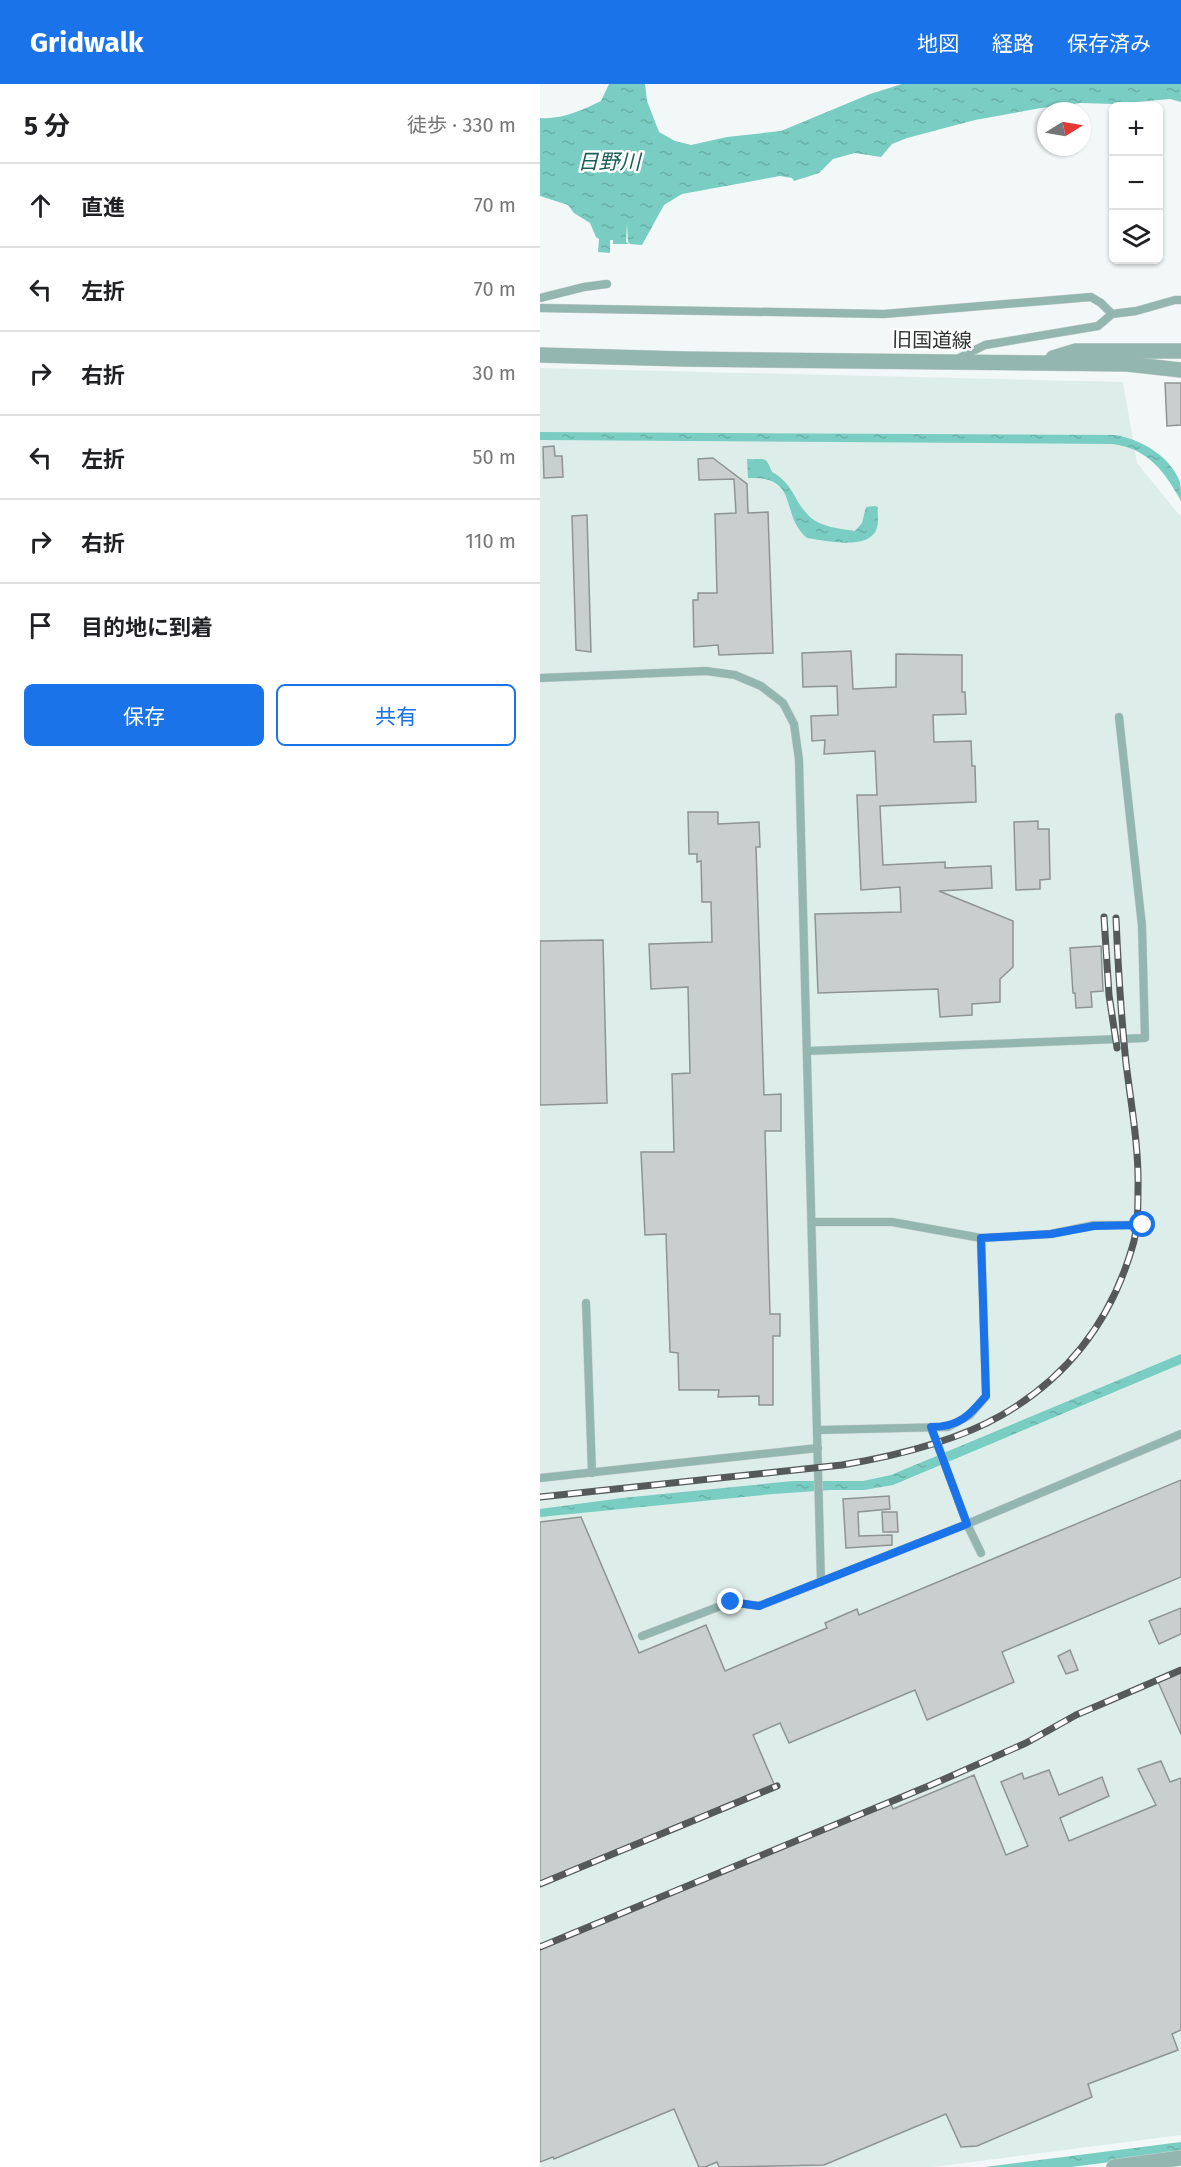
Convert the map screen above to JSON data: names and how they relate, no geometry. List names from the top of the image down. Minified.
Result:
{"streets":{"street":["旧国道線"]},"water":["日野川"],"north":"right","page":{"header":"Gridwalk","nav":["地図","経路","保存済み"],"heading":["5 分","徒歩 · 330 m"],"map_buttons":["+","−"],"list":[["直進","70 m"],["左折","70 m"],["右折","30 m"],["左折","50 m"],["右折","110 m"],"目的地に到着"],"buttons":["保存","共有"]}}
